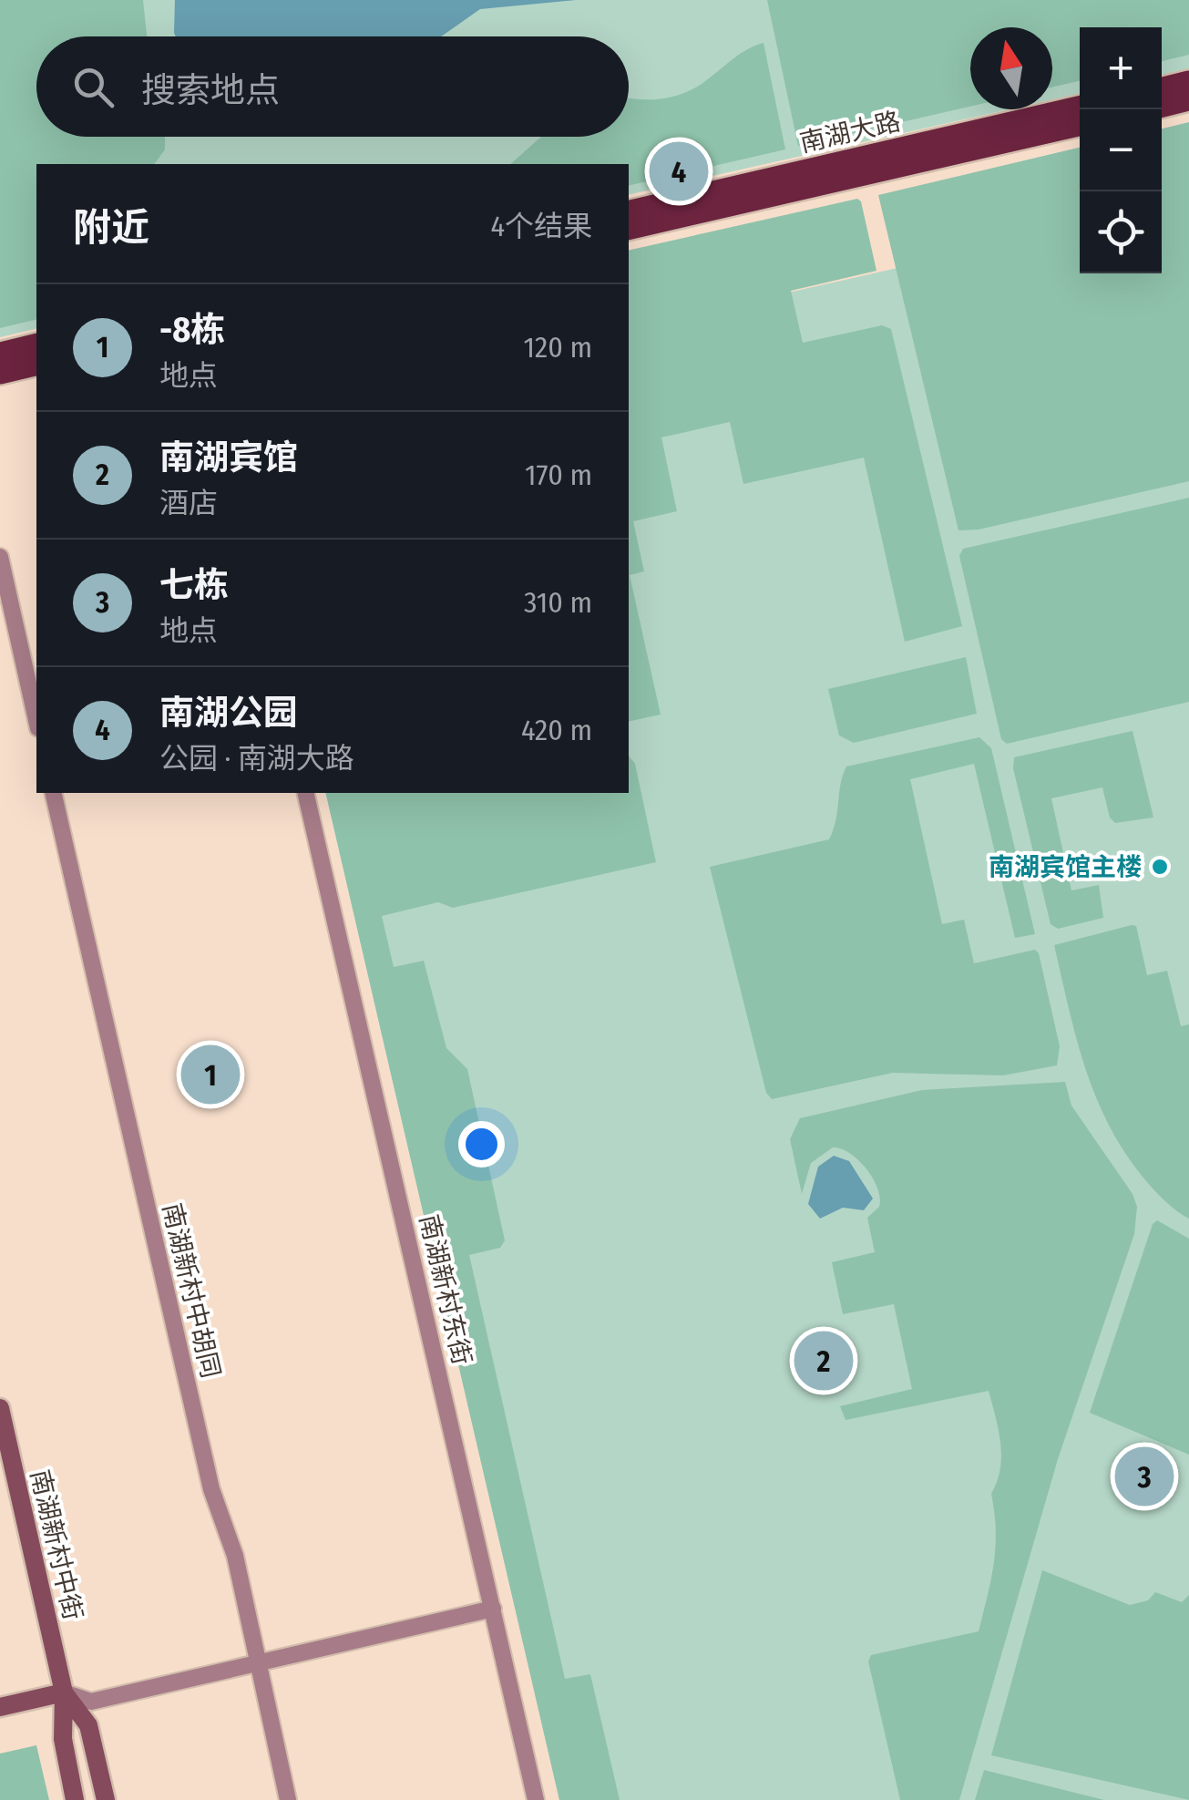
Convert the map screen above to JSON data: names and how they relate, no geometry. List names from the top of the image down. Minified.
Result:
{"streets":{"main road":["南湖大路"],"street":["南湖新村东街","南湖新村中胡同","南湖新村中街"]},"places":["南湖宾馆主楼"],"north":"top","page":{"map_buttons":["+","−"],"search":"搜索地点","pins":["4","1","2","3"],"heading":["附近","4个结果"],"list":[{"mark":"1","name":"-8栋","note":"地点","value":"120 m"},{"mark":"2","name":"南湖宾馆","note":"酒店","value":"170 m"},{"mark":"3","name":"七栋","note":"地点","value":"310 m"},{"mark":"4","name":"南湖公园","note":"公园 · 南湖大路","value":"420 m"}]}}
